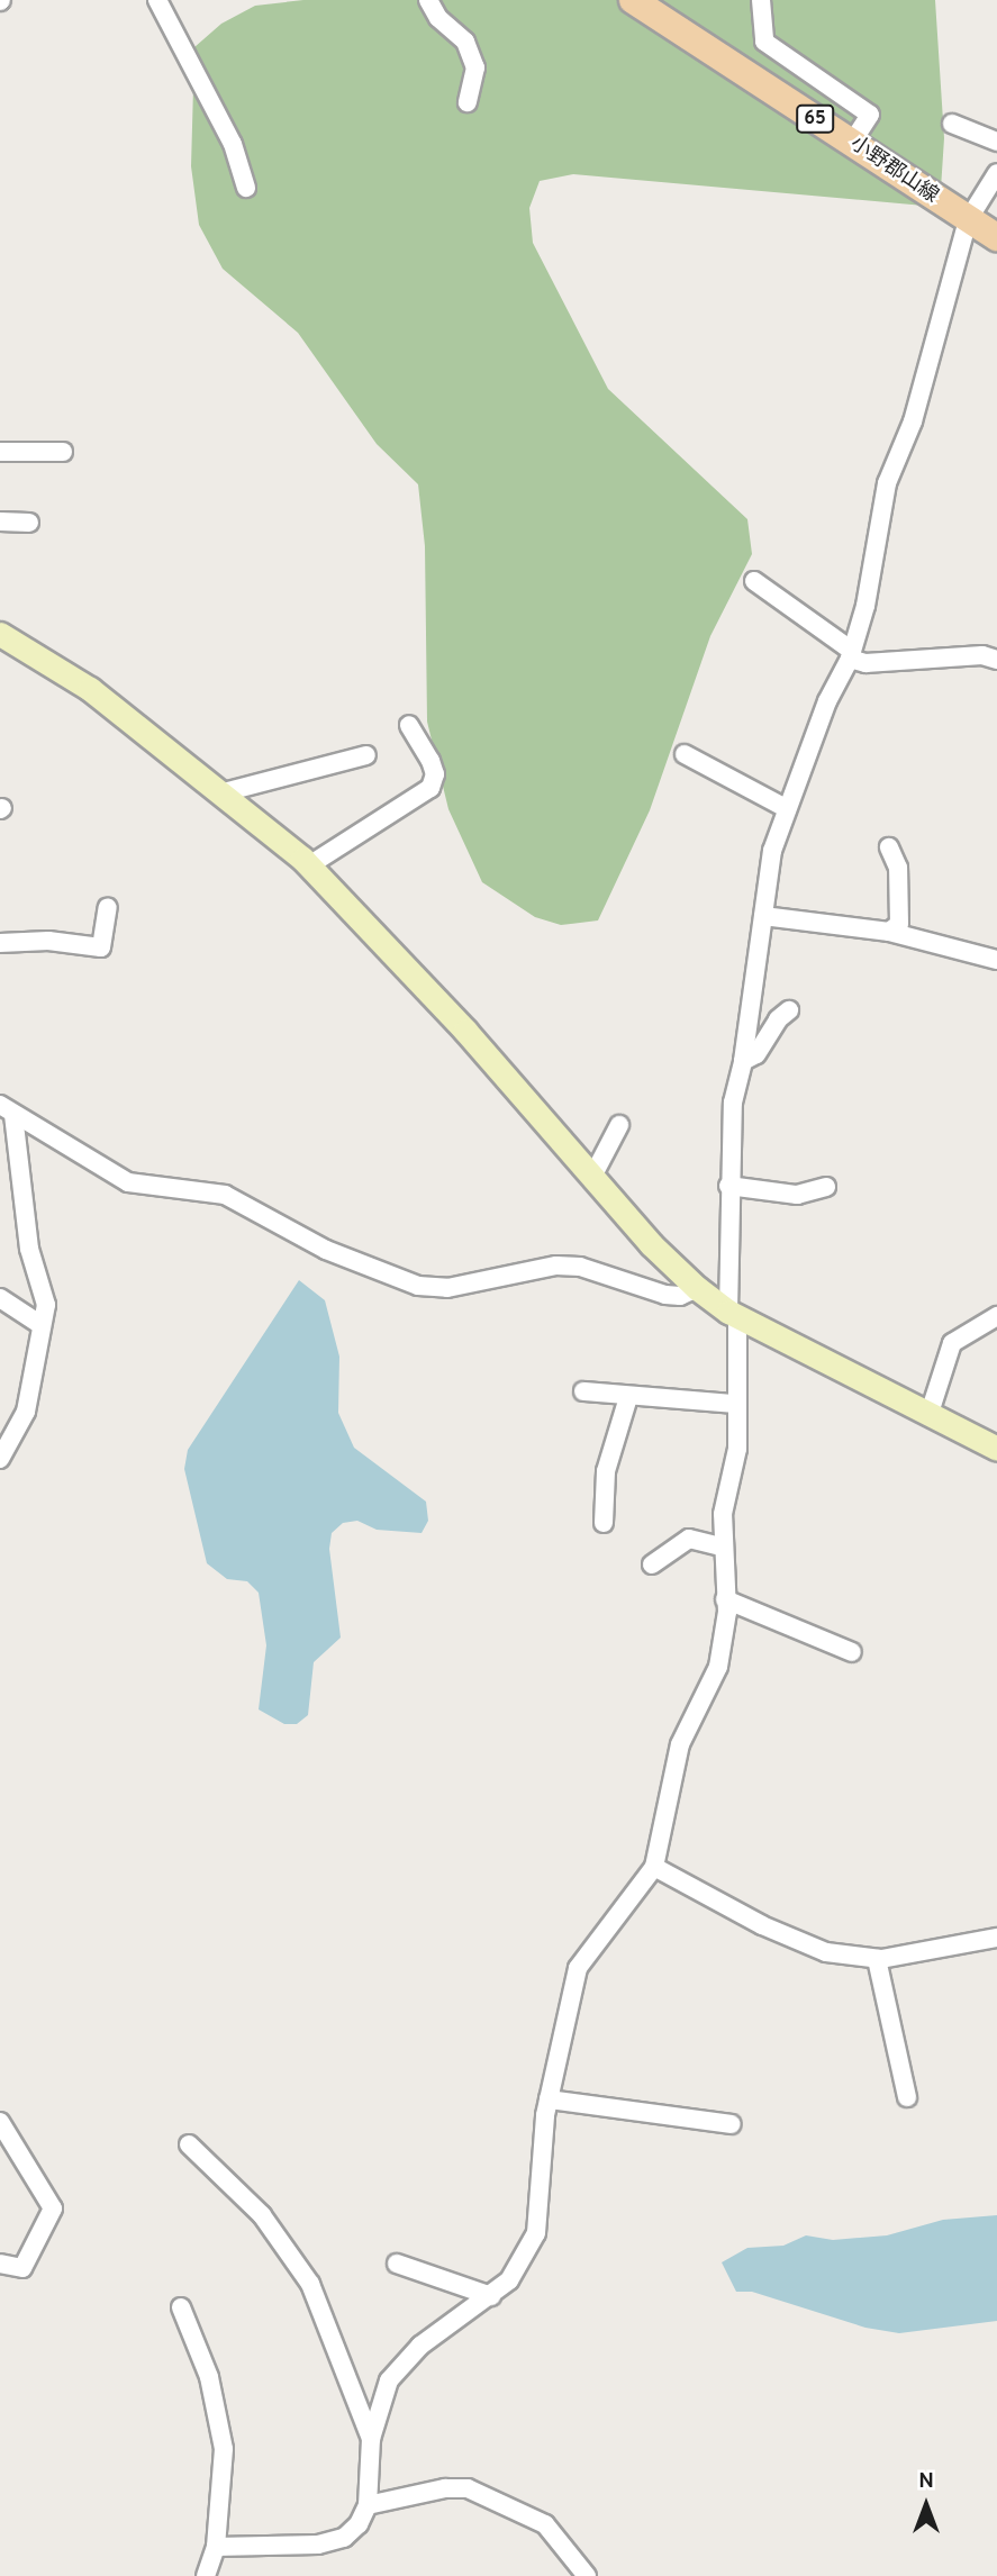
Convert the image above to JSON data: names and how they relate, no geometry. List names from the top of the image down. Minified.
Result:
{"streets":{"main road":["65","小野郡山線"]},"north":"top"}
